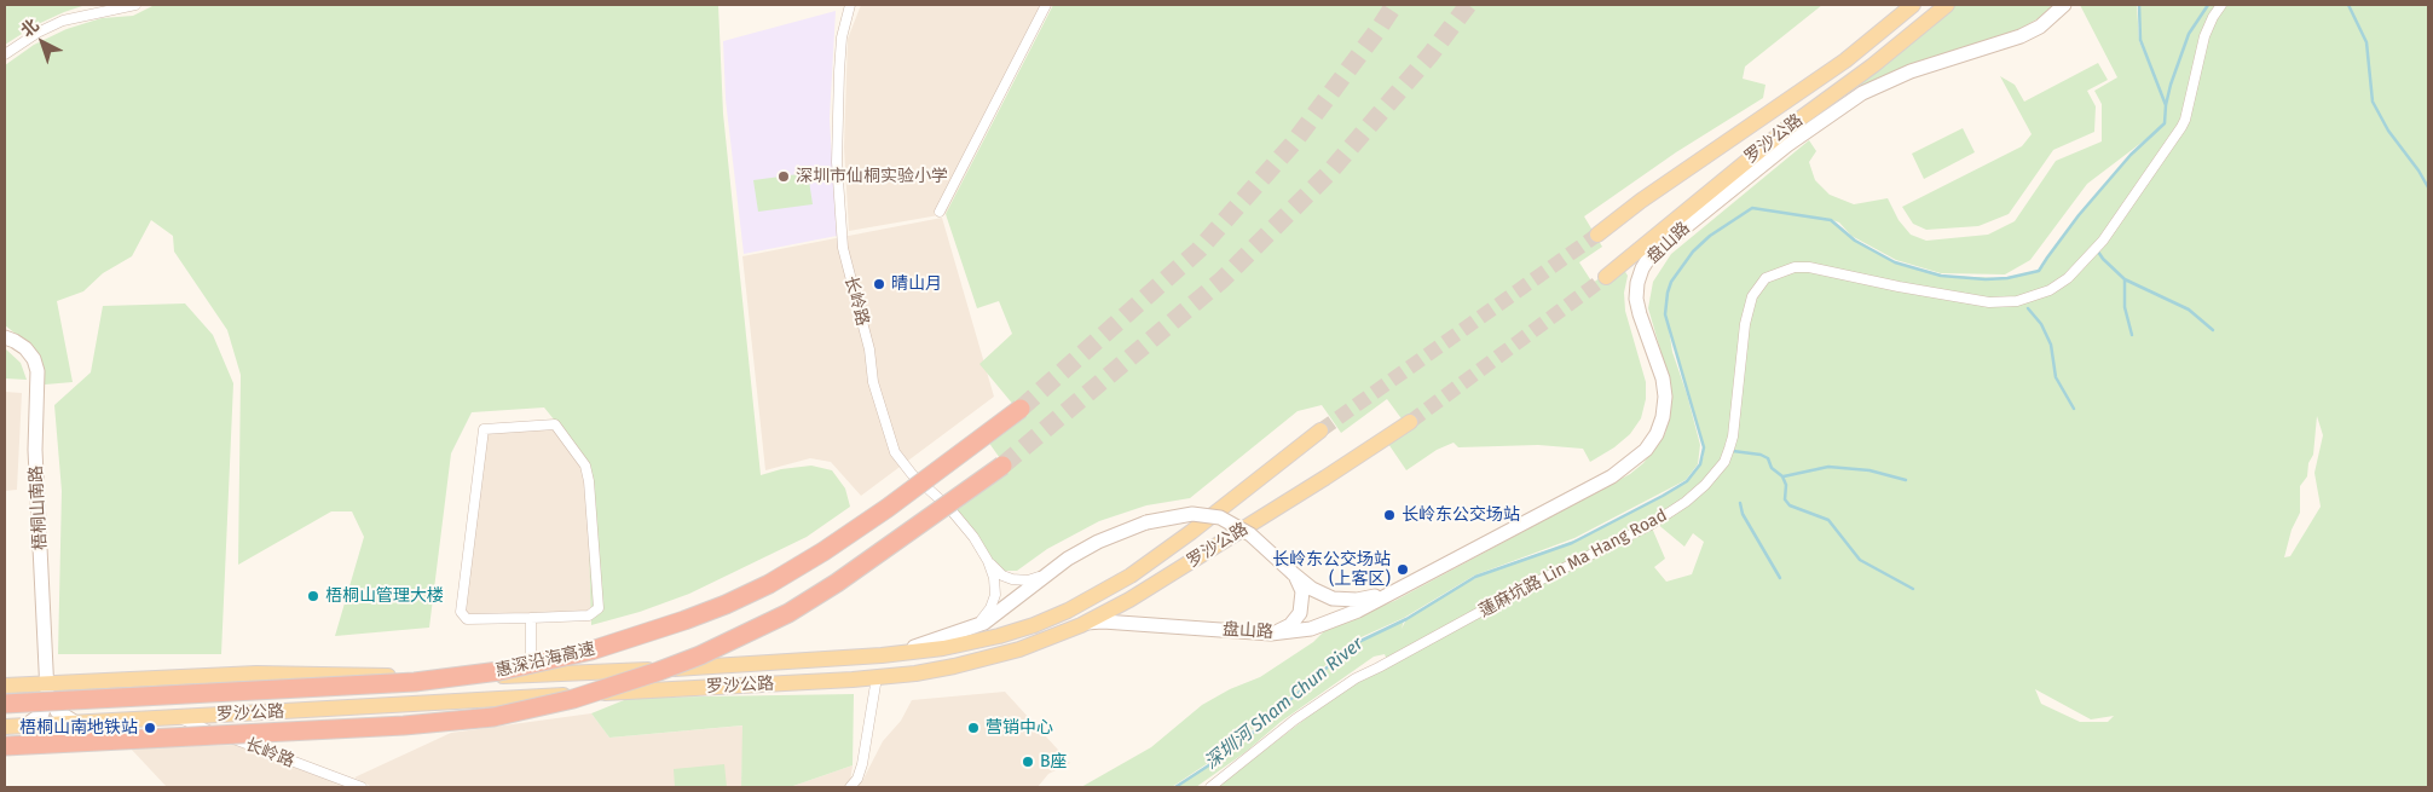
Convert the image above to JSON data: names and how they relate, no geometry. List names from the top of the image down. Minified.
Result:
{"streets":{"highway":["惠深沿海高速"],"main road":["罗沙公路","盘山路","梧桐山南路"],"street":["长岭路","蓮麻坑路 Lin Ma Hang Road"]},"crossings":[["罗沙公路","盘山路"],["罗沙公路","长岭路"],["罗沙公路","梧桐山南路"],["盘山路","长岭路"]],"water":["深圳河 Sham Chun River"],"places":["深圳市仙桐实验小学","晴山月","长岭东公交场站","长岭东公交场站 (上客区)","梧桐山管理大楼","梧桐山南地铁站","营销中心","B座"],"north":"top left"}
